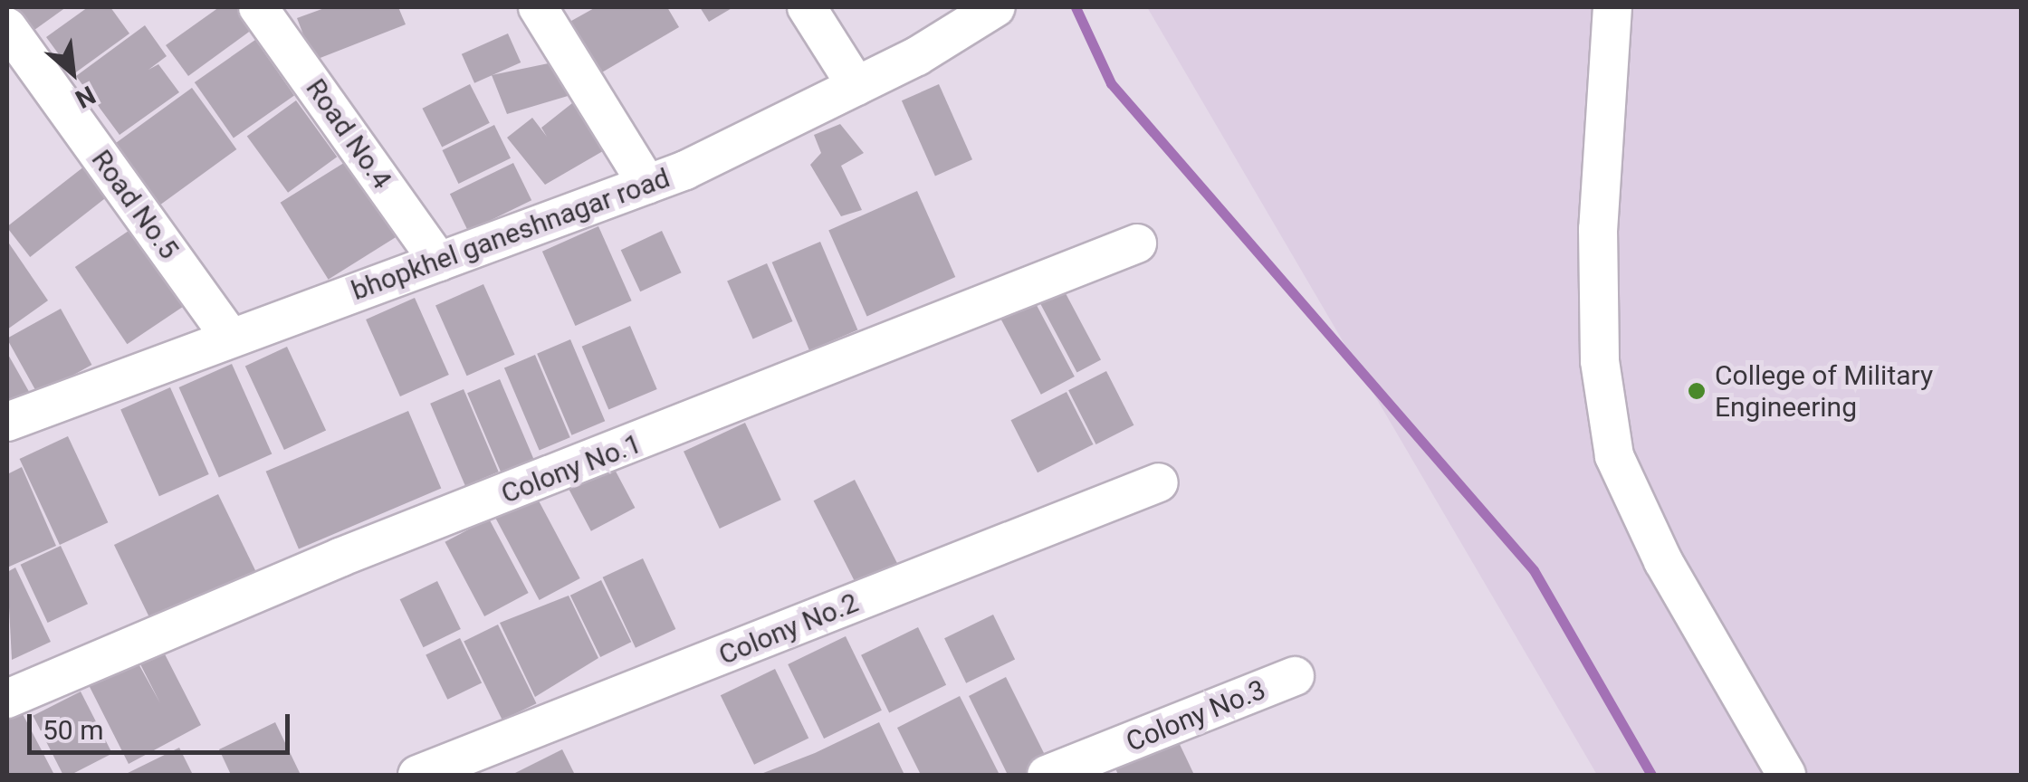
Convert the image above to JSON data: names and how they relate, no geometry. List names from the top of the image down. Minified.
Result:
{"streets":{"street":["Road No.4","Road No.5","bhopkhel ganeshnagar road","Colony No.1","Colony No.2","Colony No.3"]},"crossings":[["Road No.4","bhopkhel ganeshnagar road"],["Road No.5","bhopkhel ganeshnagar road"]],"places":["College of Military Engineering"],"scale_bar":"50 m","north":"bottom right"}
